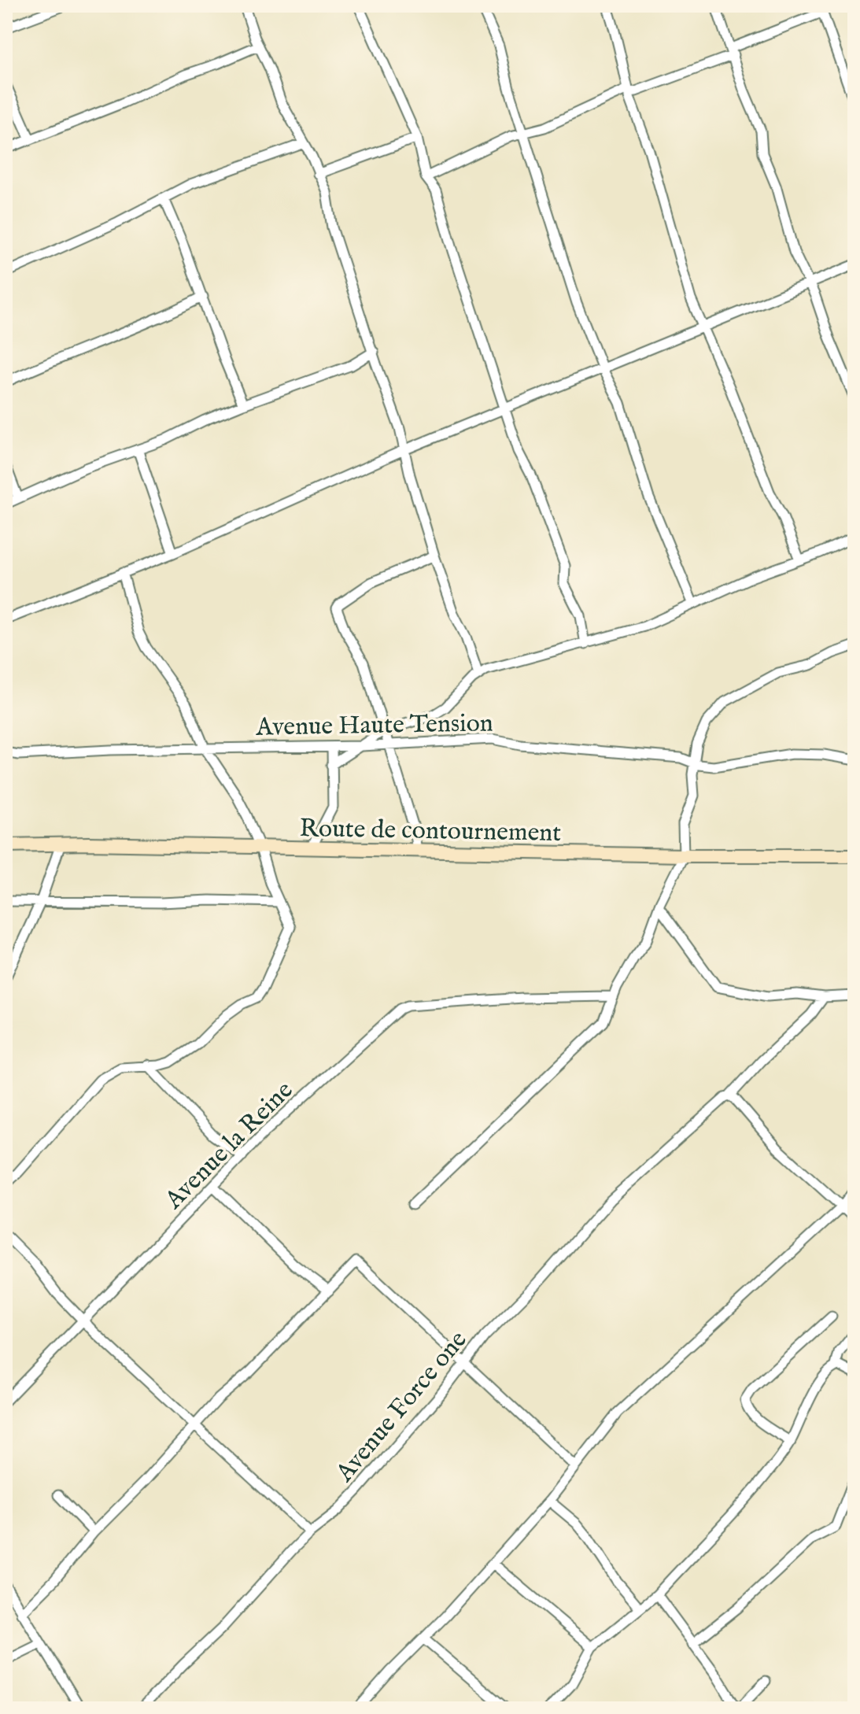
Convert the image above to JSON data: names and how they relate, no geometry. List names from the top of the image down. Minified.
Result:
{"streets":{"street":["Avenue Haute Tension","Route de contournement","Avenue la Reine","Avenue Force one"]}}
